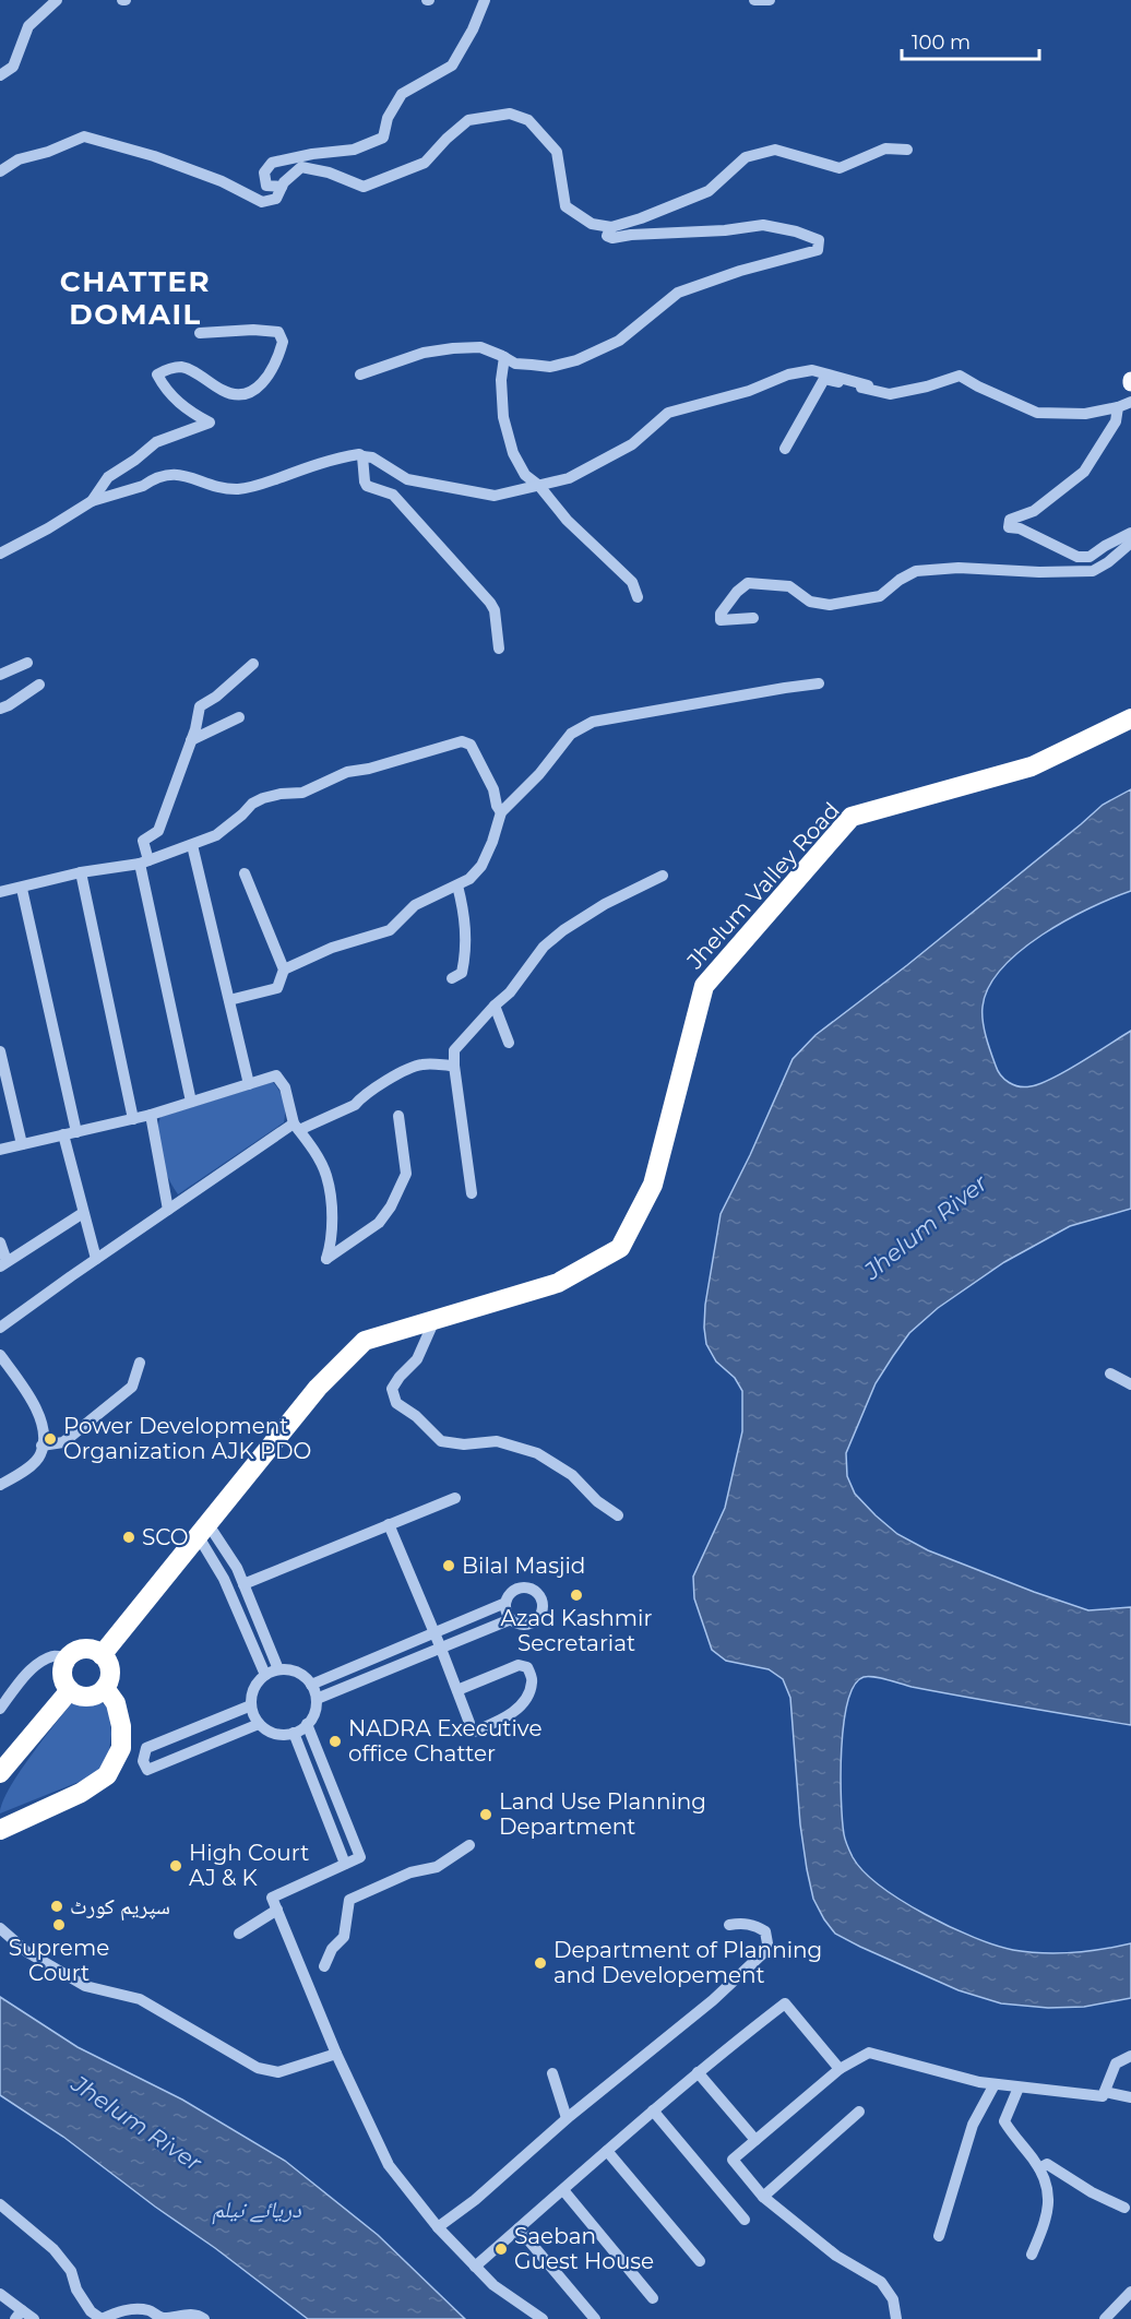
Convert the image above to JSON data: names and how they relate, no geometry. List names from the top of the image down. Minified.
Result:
{"streets":{"highway":["Jhelum Valley Road"]},"districts":["CHATTER DOMAIL"],"water":["Jhelum River","دریائے نیلم"],"places":["Power Development Organization AJK PDO","SCO","Bilal Masjid","Azad Kashmir Secretariat","NADRA Executive office Chatter","Land Use Planning Department","High Court AJ & K","سپریم کورٹ","Supreme Court","Department of Planning and Developement","Saeban Guest House"],"scale_bar":"100 m"}
